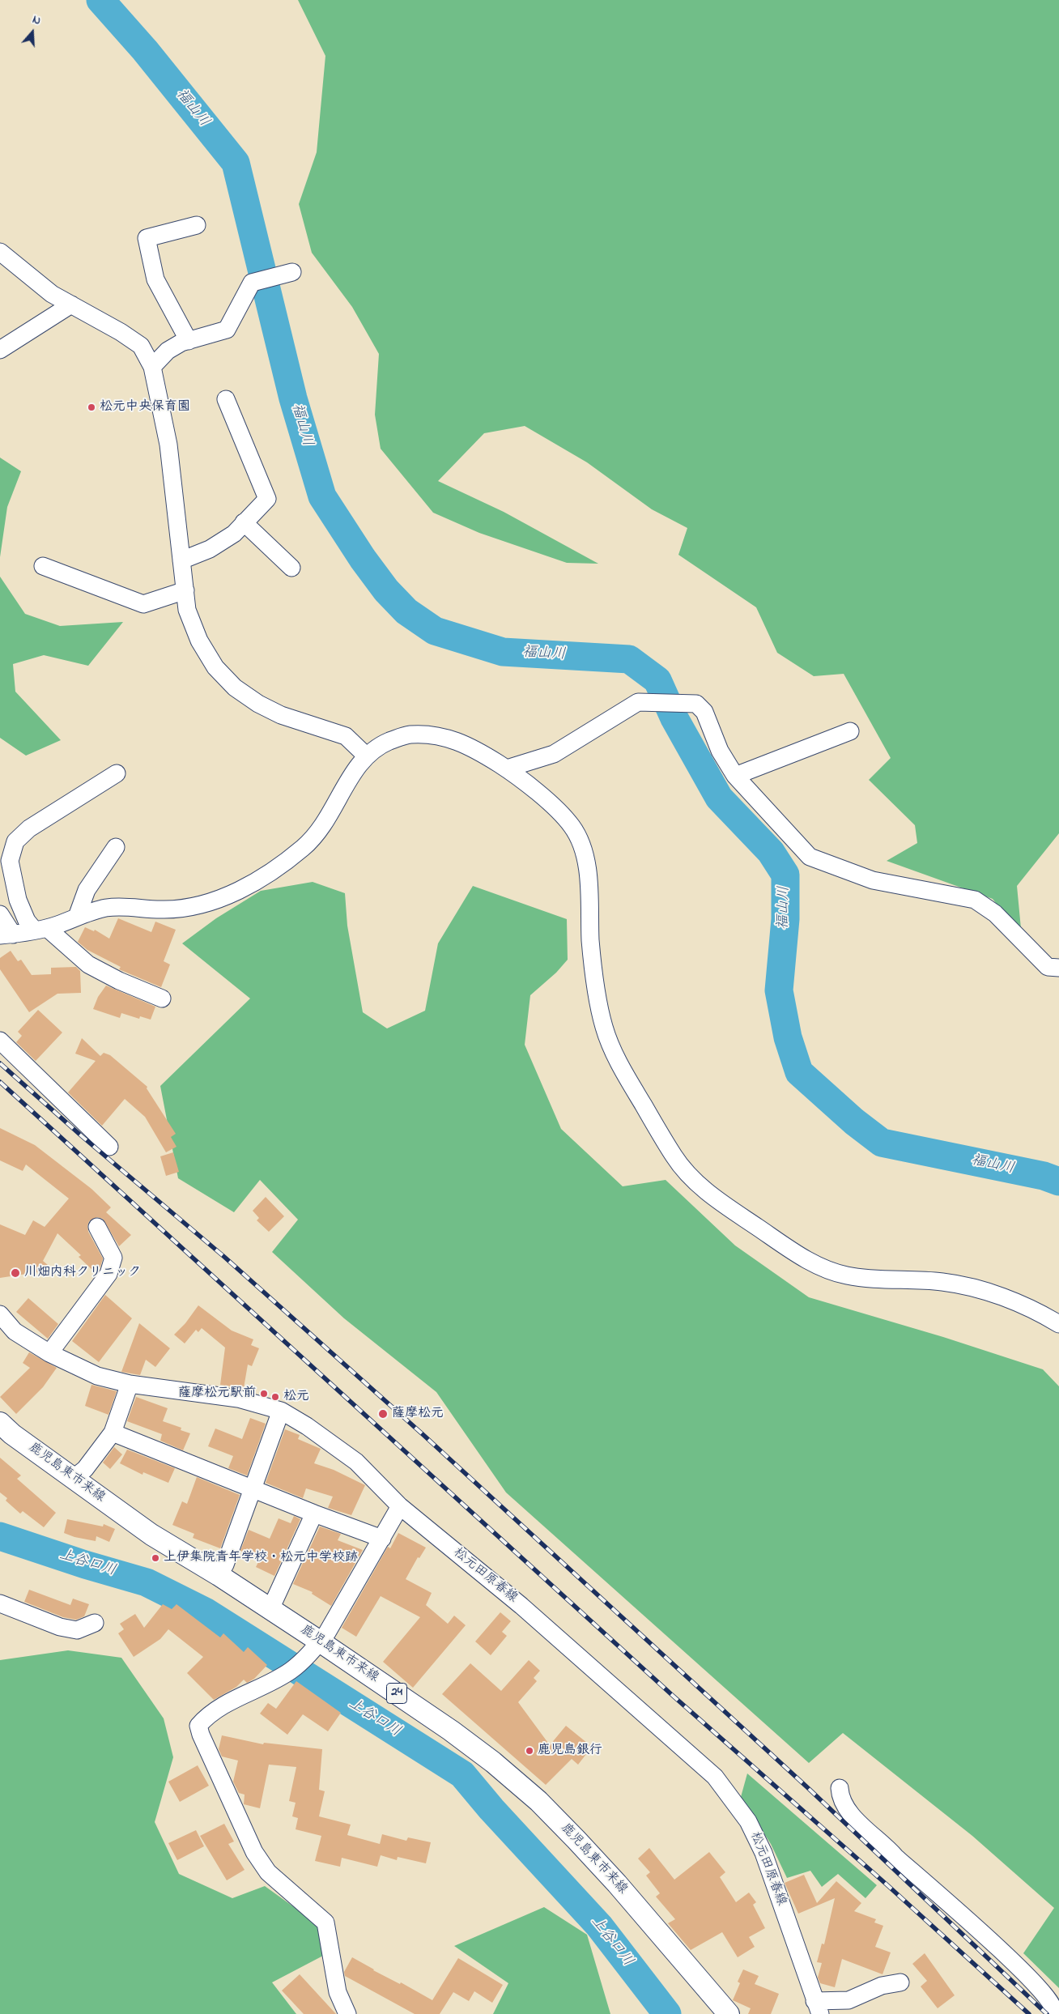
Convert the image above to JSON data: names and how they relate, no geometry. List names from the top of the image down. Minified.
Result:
{"streets":{"main road":["鹿児島東市来線","24"],"street":["松元田原春線"]},"water":["福山川","上谷口川"],"places":["松元中央保育園","川畑内科クリニック","薩摩松元駅前","松元","薩摩松元","上伊集院青年学校・松元中学校跡","鹿児島銀行"],"north":"top"}
